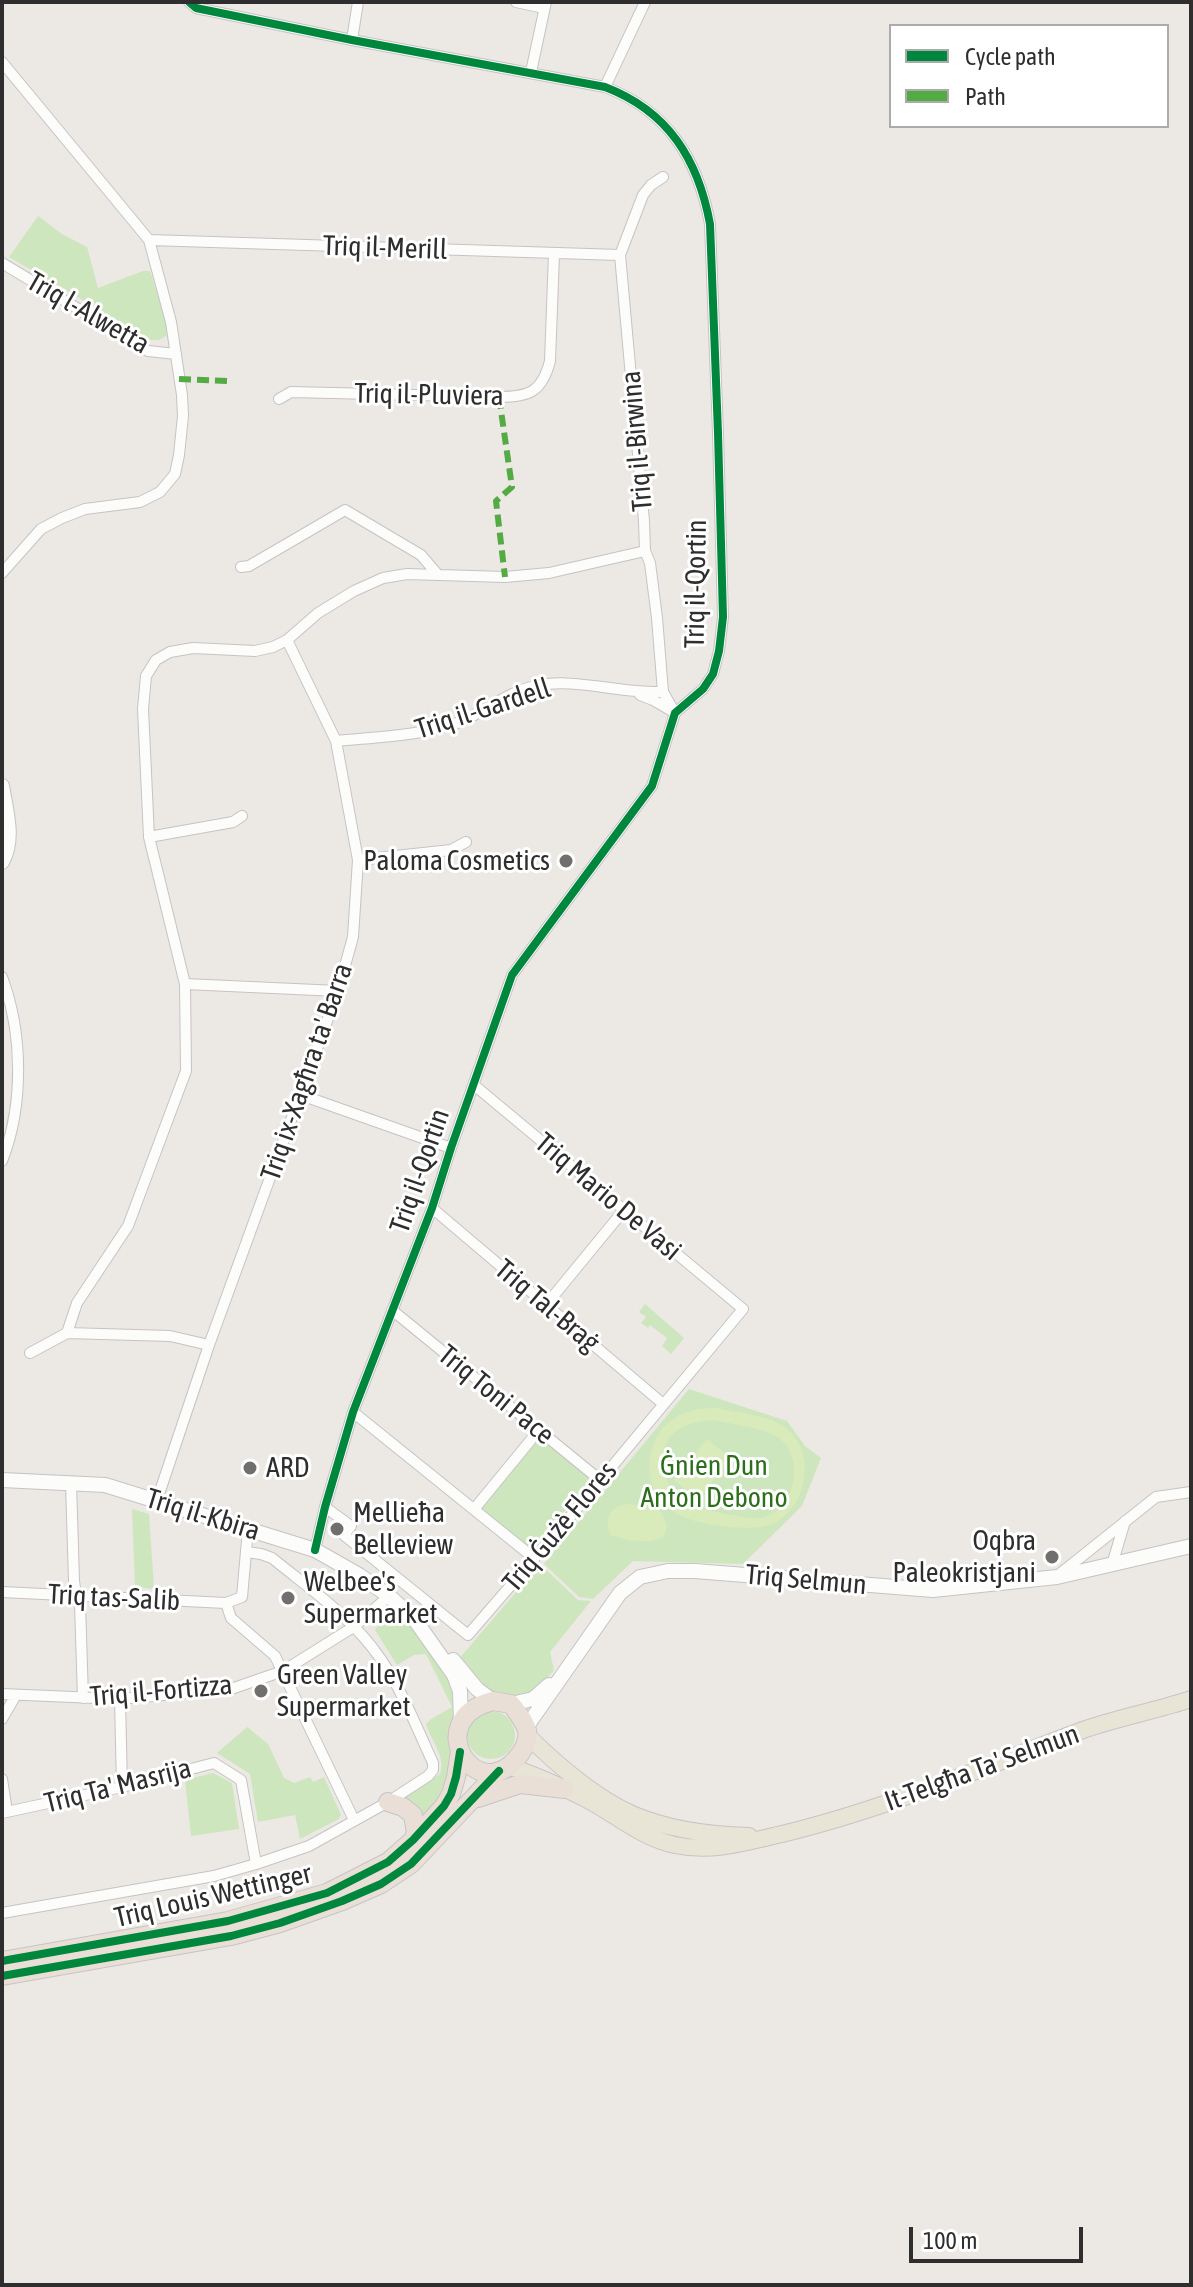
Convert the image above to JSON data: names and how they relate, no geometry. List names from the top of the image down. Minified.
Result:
{"streets":{"highway":["Triq Louis Wettinger"],"main road":["It-Telgħa Ta' Selmun"],"street":["Triq il-Merill","Triq l-Alwetta","Triq il-Pluviera","Triq il-Birwina","Triq il-Qortin","Triq il-Gardell","Triq ix-Xagħra ta' Barra","Triq Mario De Vasi","Triq Tal-Braġ","Triq Toni Pace","Triq il-Kbira","Triq Ġużè Flores","Triq Selmun","Triq tas-Salib","Triq il-Fortizza","Triq Ta' Masrija"]},"crossings":[["Triq il-Merill","Triq il-Pluviera"],["Triq il-Merill","Triq il-Birwina"],["Triq il-Birwina","Triq il-Qortin"],["Triq il-Birwina","Triq il-Gardell"],["Triq il-Qortin","Triq il-Gardell"],["Triq il-Qortin","Triq Mario De Vasi"],["Triq il-Qortin","Triq Tal-Braġ"],["Triq il-Qortin","Triq Toni Pace"],["Triq il-Qortin","Triq il-Kbira"],["Triq il-Qortin","Triq Ġużè Flores"],["Triq il-Gardell","Triq ix-Xagħra ta' Barra"],["Triq ix-Xagħra ta' Barra","Triq il-Kbira"],["Triq Mario De Vasi","Triq Ġużè Flores"],["Triq Tal-Braġ","Triq Ġużè Flores"],["Triq Toni Pace","Triq Ġużè Flores"],["Triq il-Kbira","Triq Selmun"],["Triq il-Kbira","Triq il-Fortizza"],["Triq il-Kbira","It-Telgħa Ta' Selmun"],["Triq il-Kbira","Triq Louis Wettinger"],["Triq Selmun","It-Telgħa Ta' Selmun"],["Triq Selmun","Triq Louis Wettinger"],["It-Telgħa Ta' Selmun","Triq Louis Wettinger"]],"parks":["Ġnien Dun Anton Debono"],"places":["Paloma Cosmetics","ARD","Mellieħa Belleview","Oqbra Paleokristjani","Welbee's Supermarket","Green Valley Supermarket"],"legend":["Cycle path","Path"],"scale_bar":"100 m"}
